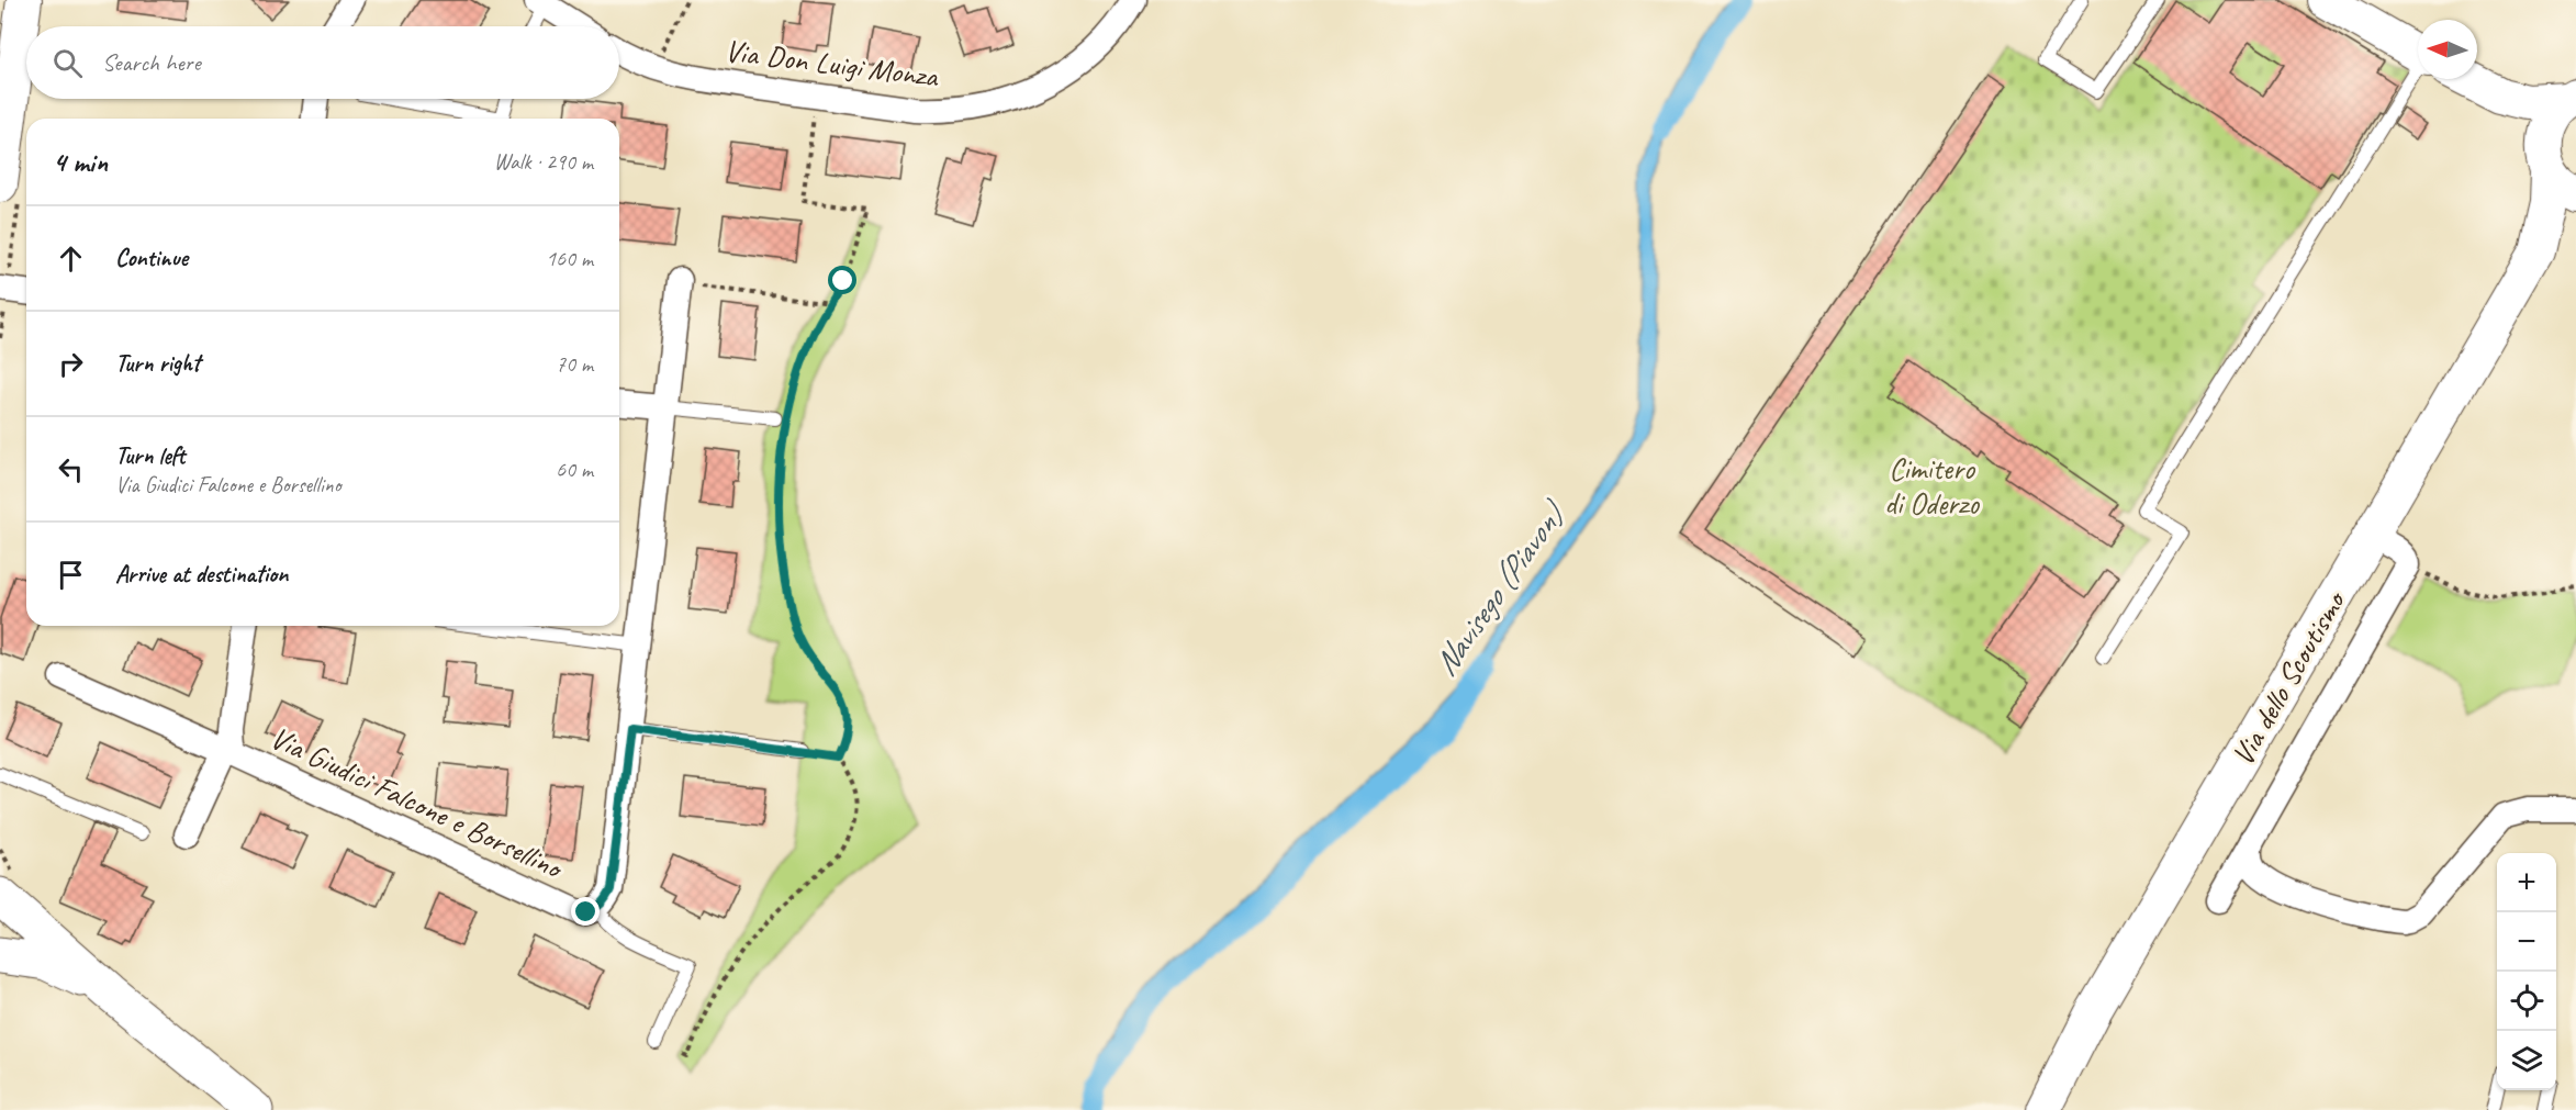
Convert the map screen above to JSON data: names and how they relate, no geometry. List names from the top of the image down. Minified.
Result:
{"streets":{"street":["Via Don Luigi Monza","Via dello Scoutismo","Via Giudici Falcone e Borsellino"]},"water":["Navisego (Piavon)"],"parks":["Cimitero di Oderzo"],"north":"left","page":{"search":"Search here","heading":["4 min","Walk · 290 m"],"list":[["Continue","160 m"],["Turn right","70 m"],["Turn left","Via Giudici Falcone e Borsellino","60 m"],"Arrive at destination"],"map_buttons":["+","−"]}}
